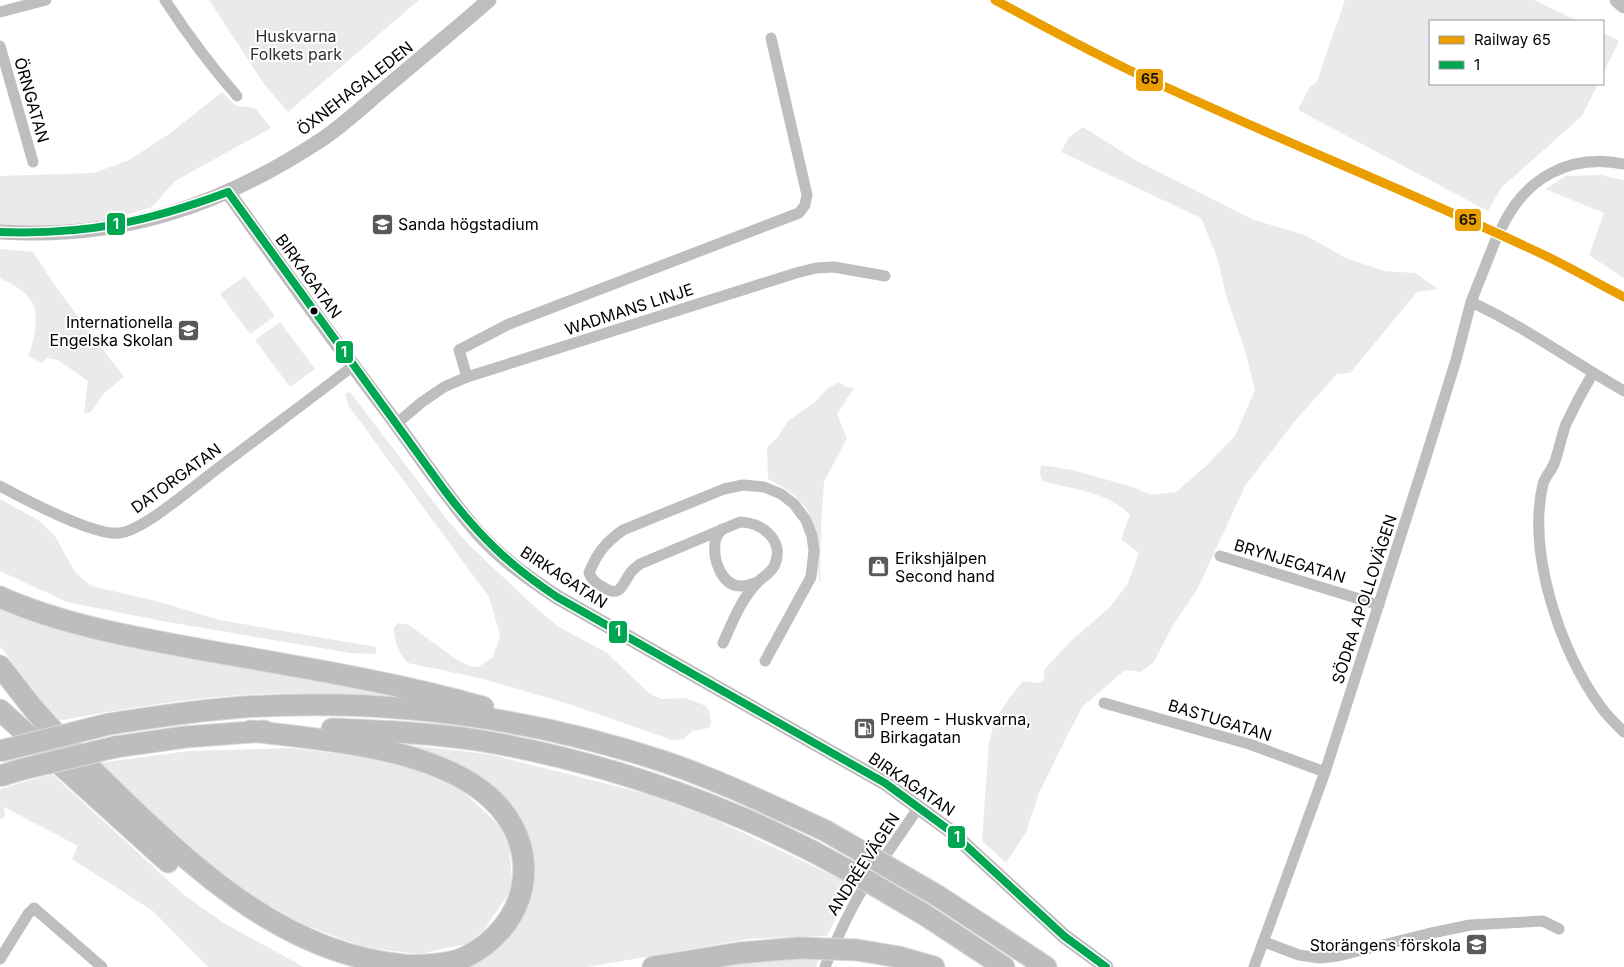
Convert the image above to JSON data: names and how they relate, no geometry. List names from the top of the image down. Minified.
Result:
{"streets":{"street":["ÖXNEHAGALEDEN","ÖRNGATAN","BIRKAGATAN","WADMANS LINJE","DATORGATAN","BRYNJEGATAN","SÖDRA APOLLOVÄGEN","BASTUGATAN","ANDRÉEVÄGEN"]},"crossings":[["ÖXNEHAGALEDEN","BIRKAGATAN"],["BIRKAGATAN","WADMANS LINJE"],["BIRKAGATAN","DATORGATAN"],["BIRKAGATAN","ANDRÉEVÄGEN"],["BRYNJEGATAN","SÖDRA APOLLOVÄGEN"],["SÖDRA APOLLOVÄGEN","BASTUGATAN"]],"parks":["Huskvarna Folkets park"],"places":{"school or university":["Sanda högstadium","Internationella Engelska Skolan","Storängens förskola"],"shop":["Erikshjälpen Second hand"],"fuel station":["Preem - Huskvarna, Birkagatan"]},"lines":["rail line 65","transit line 1"],"legend":["Railway 65","1"]}
